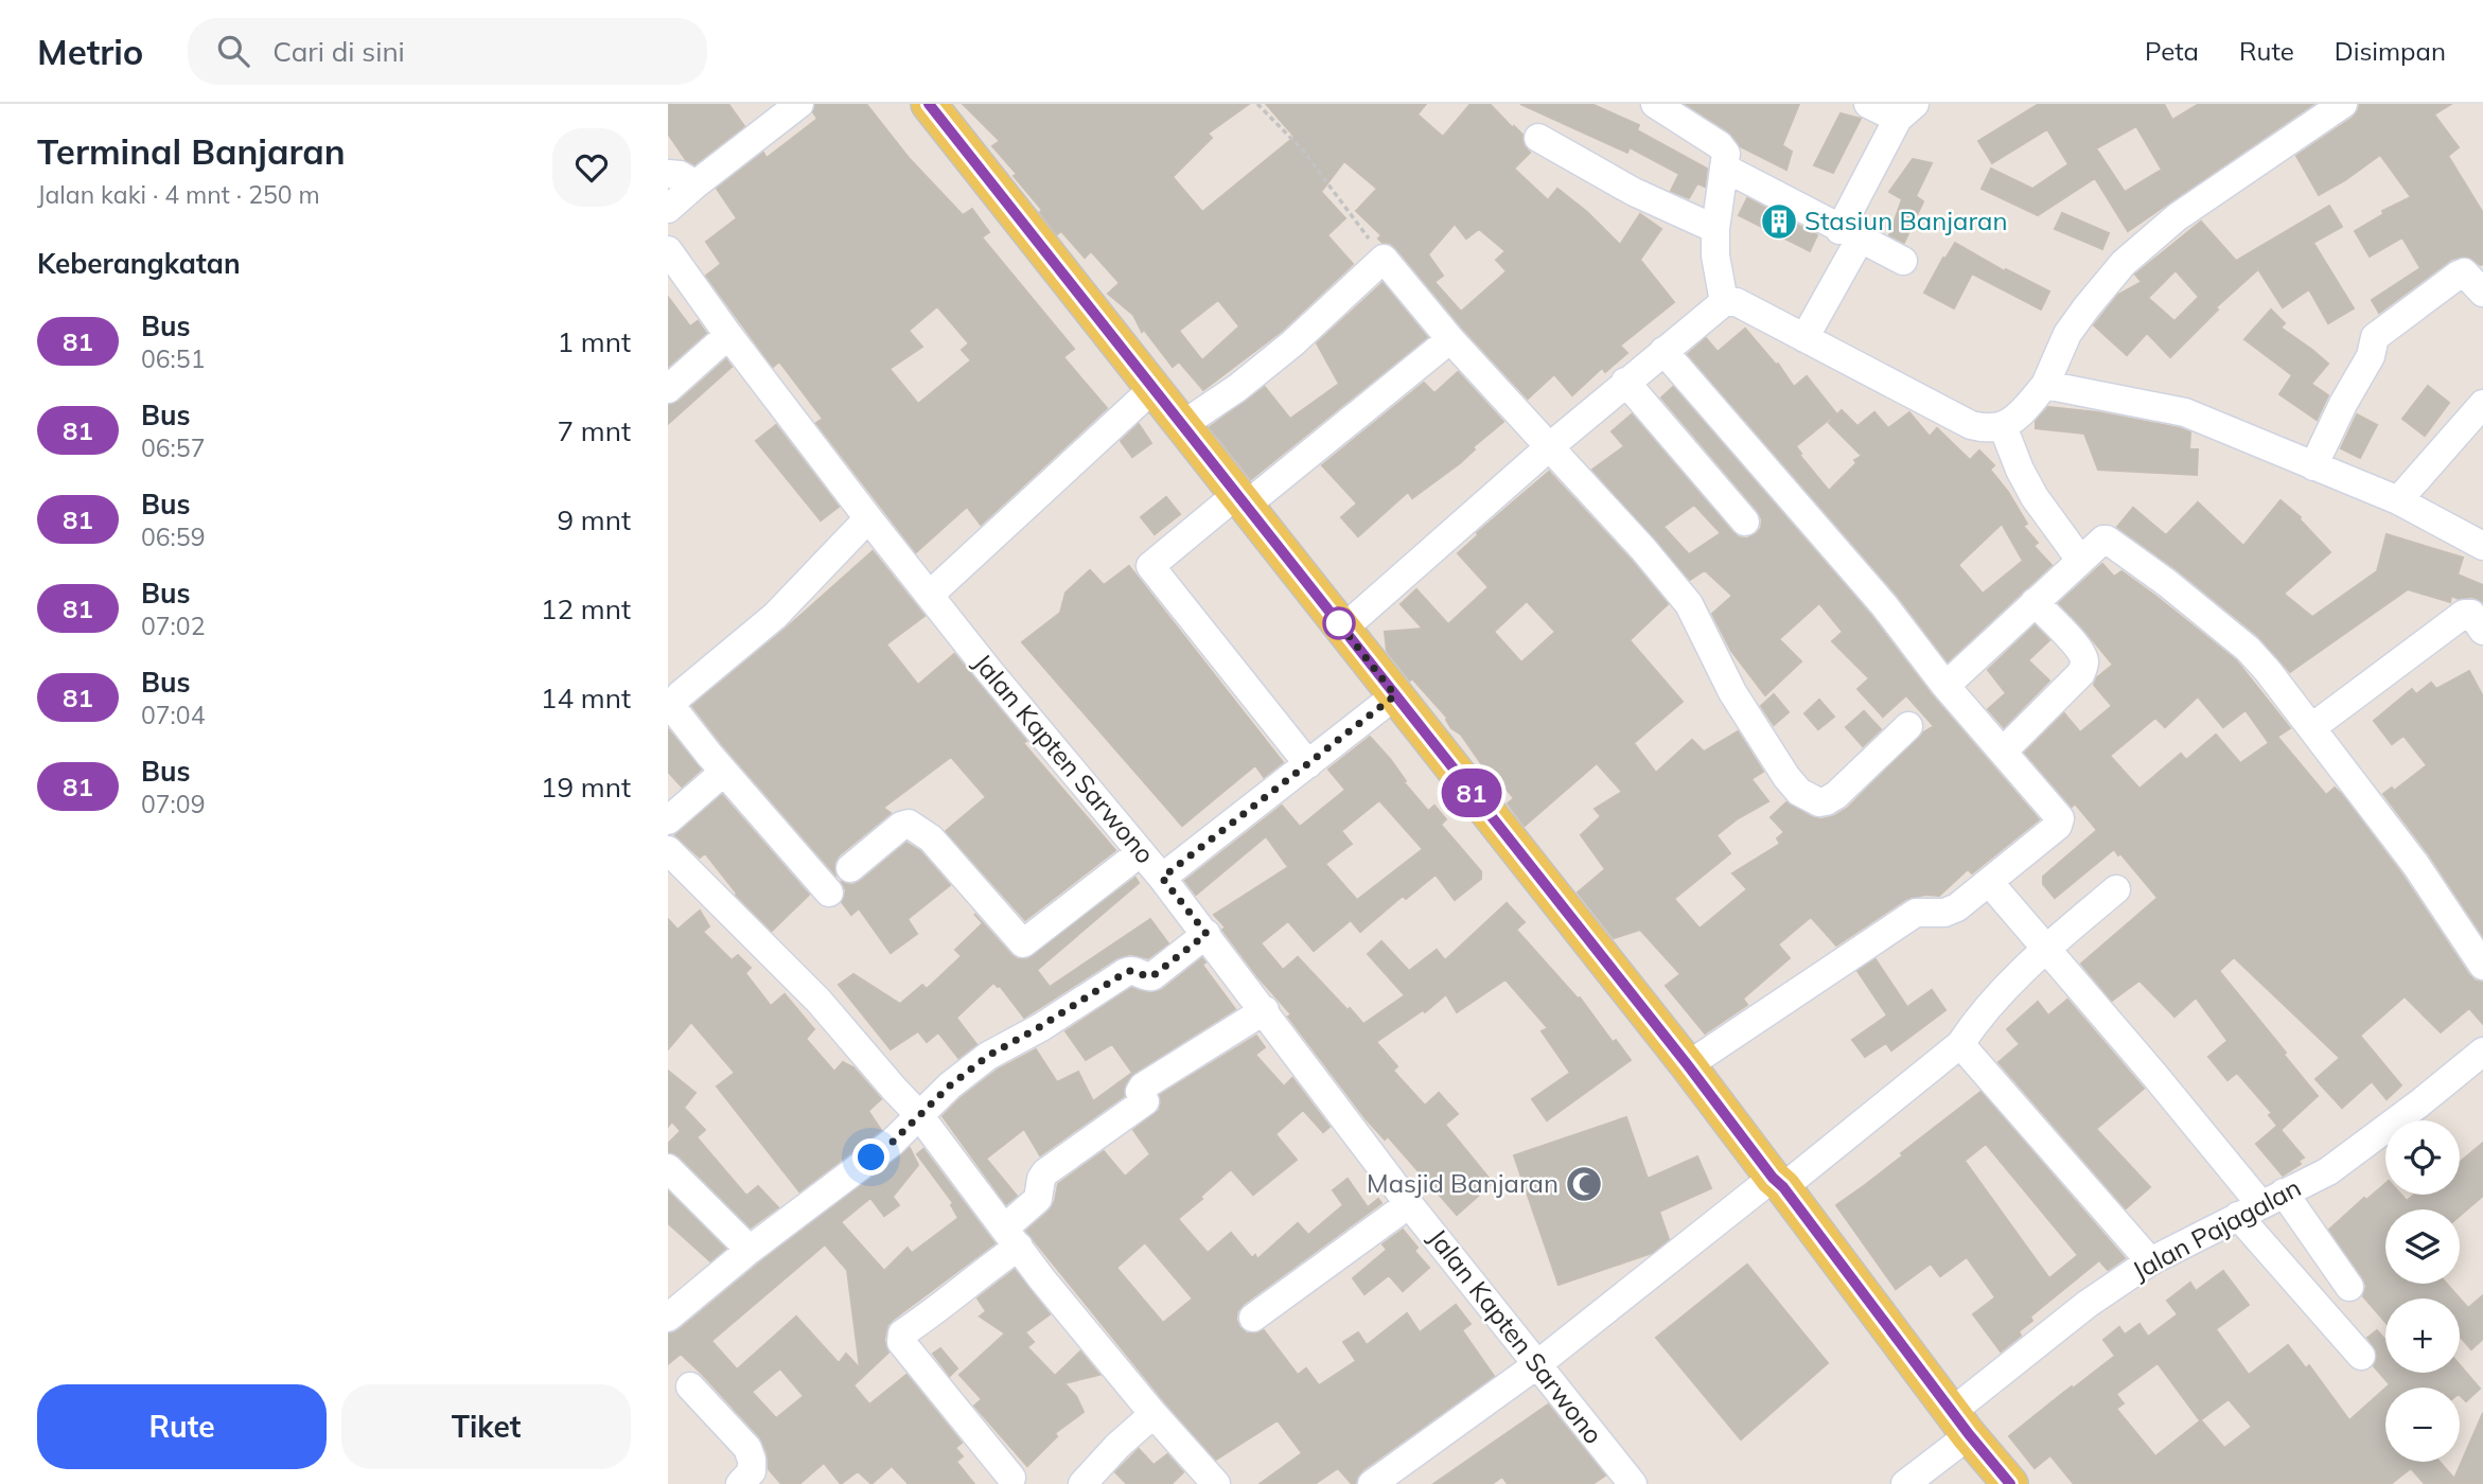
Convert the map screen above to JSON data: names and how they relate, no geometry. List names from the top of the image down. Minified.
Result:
{"streets":{"street":["Jalan Kapten Sarwono","Jalan Pajagalan"]},"places":{"building":["Stasiun Banjaran"],"mosque":["Masjid Banjaran"]},"lines":["bus line 81"],"page":{"header":"Metrio","search":"Cari di sini","nav":["Peta","Rute","Disimpan"],"heading":[["Terminal Banjaran","Jalan kaki · 4 mnt · 250 m"],"Keberangkatan"],"on_map":"81","list":[{"mark":"81","name":"Bus","note":"06:51","value":"1 mnt"},{"mark":"81","name":"Bus","note":"06:57","value":"7 mnt"},{"mark":"81","name":"Bus","note":"06:59","value":"9 mnt"},{"mark":"81","name":"Bus","note":"07:02","value":"12 mnt"},{"mark":"81","name":"Bus","note":"07:04","value":"14 mnt"},{"mark":"81","name":"Bus","note":"07:09","value":"19 mnt"}],"map_buttons":["+","−"],"buttons":["Rute","Tiket"]}}
